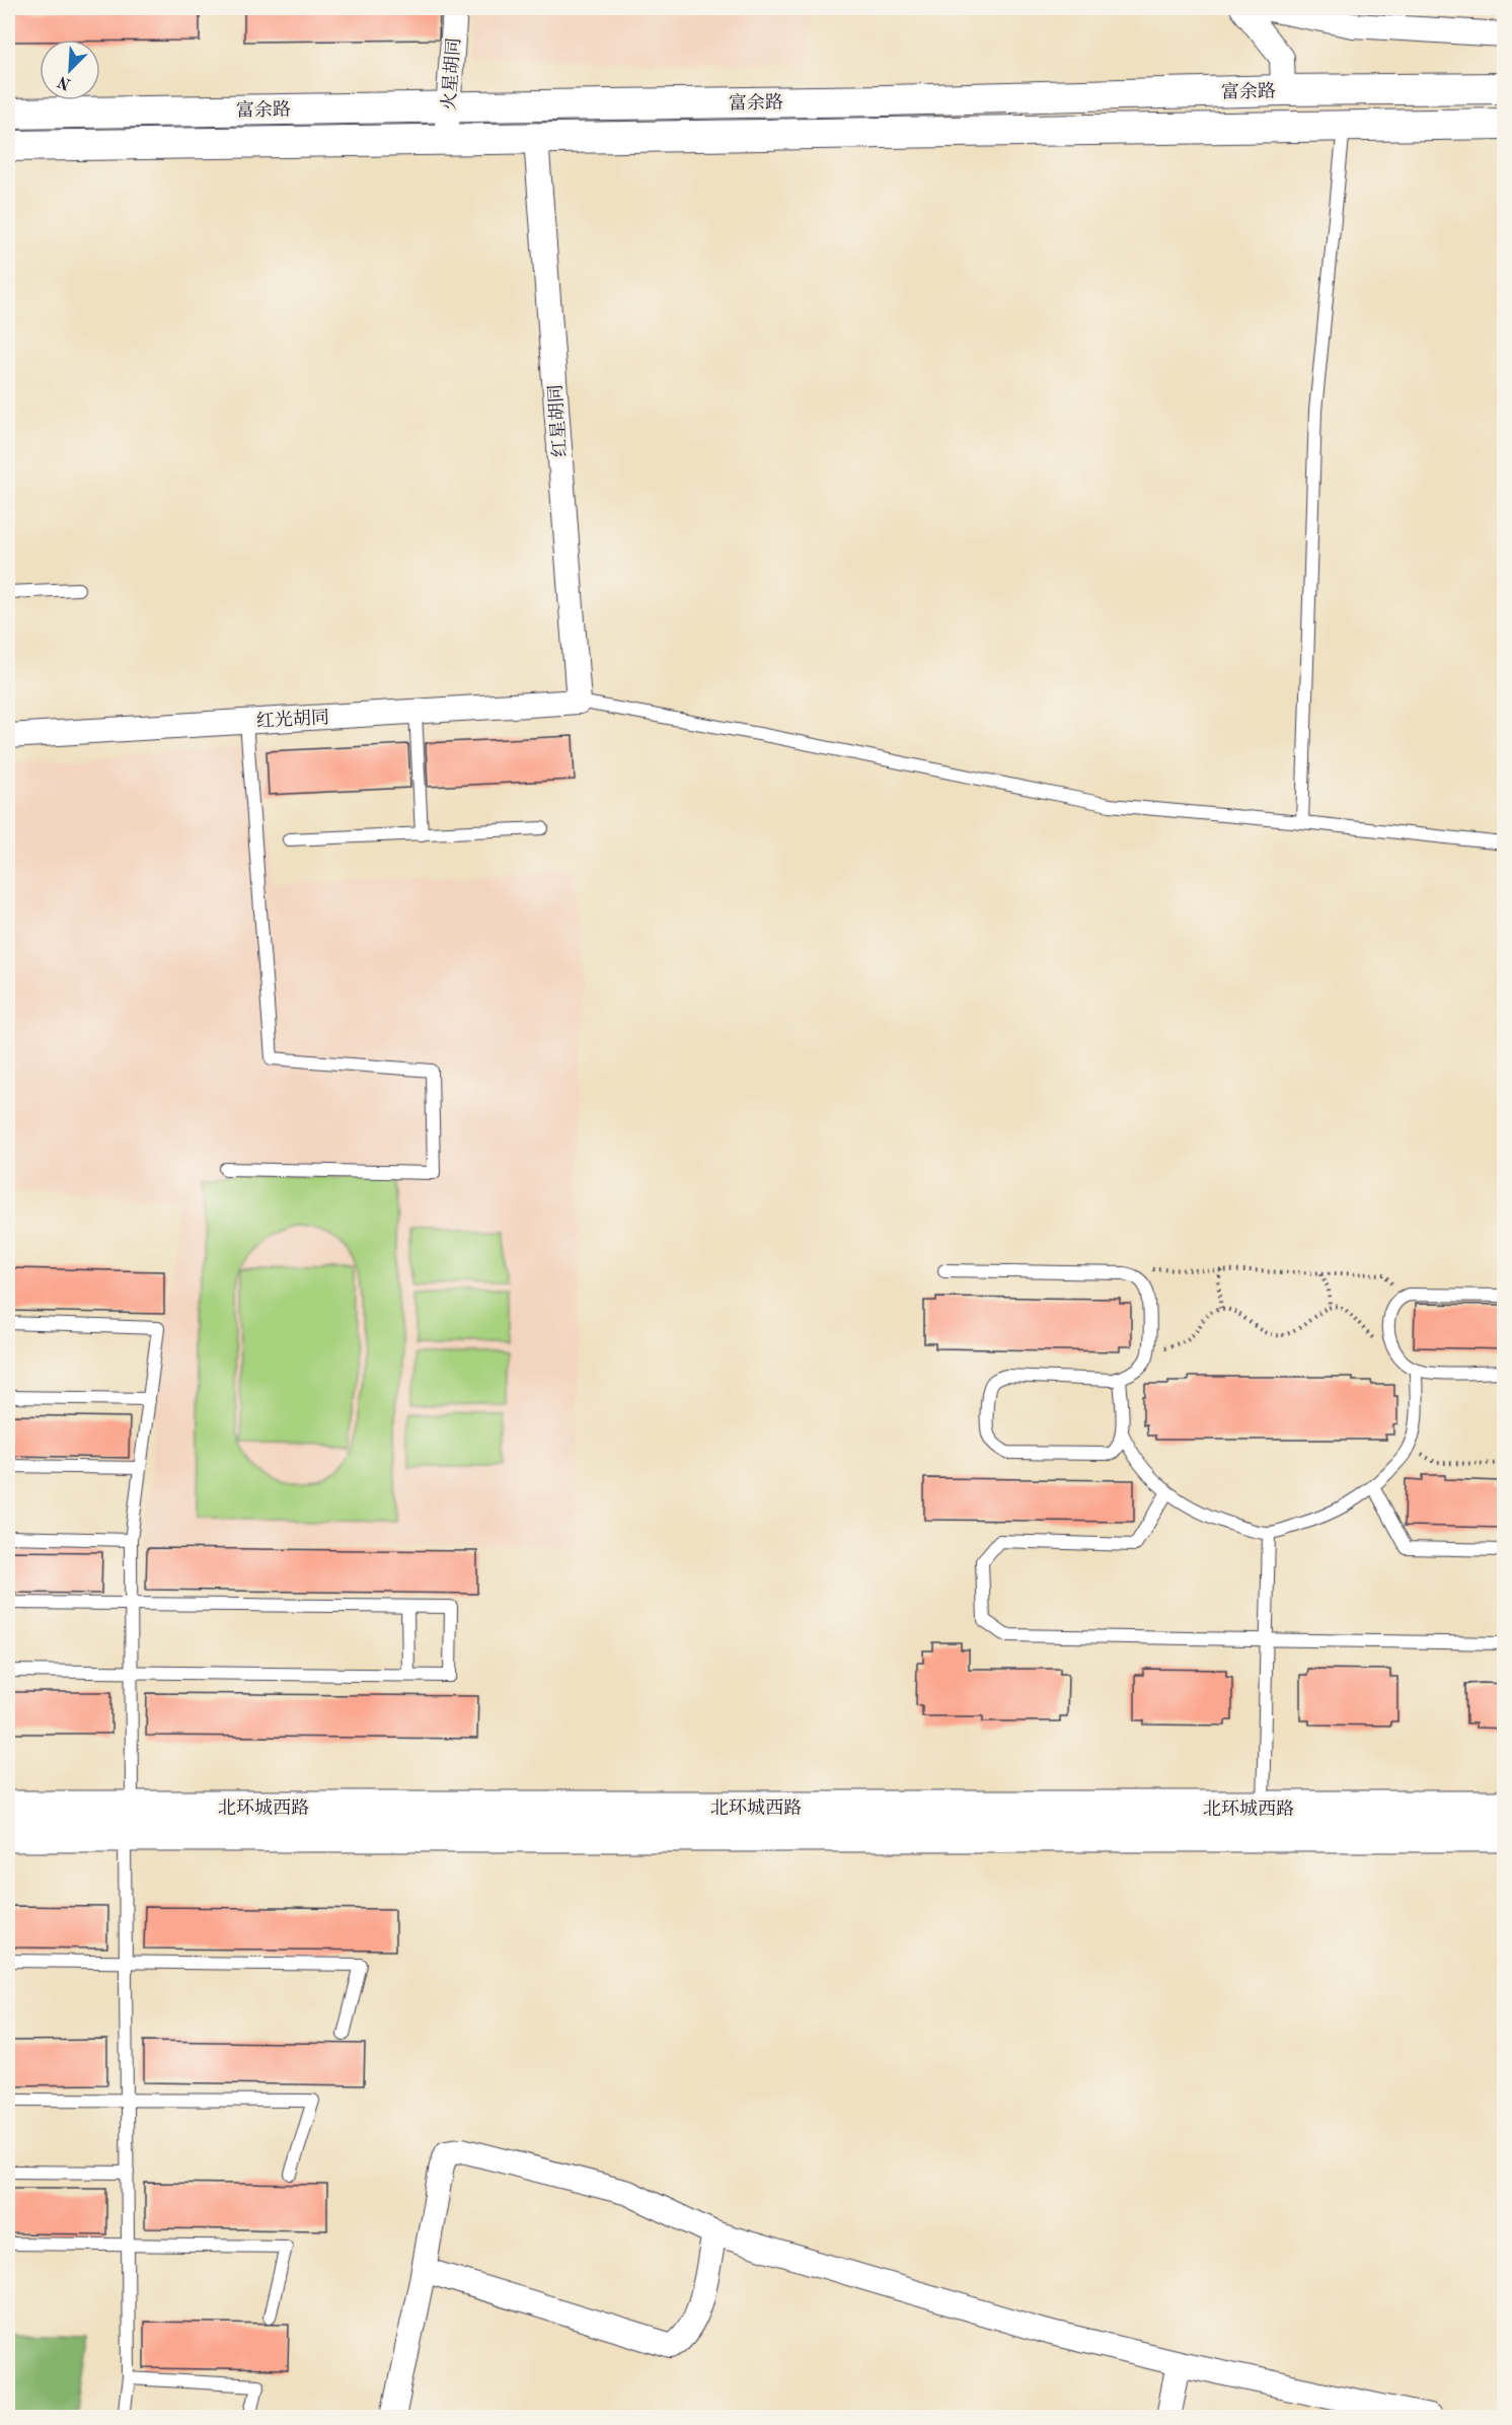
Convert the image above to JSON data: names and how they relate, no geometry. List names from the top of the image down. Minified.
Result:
{"streets":{"main road":["北环城西路"],"street":["火星胡同","富余路","红星胡同","红光胡同"]},"crossings":[["火星胡同","富余路"],["富余路","红星胡同"],["红星胡同","红光胡同"]],"north":"bottom left"}
